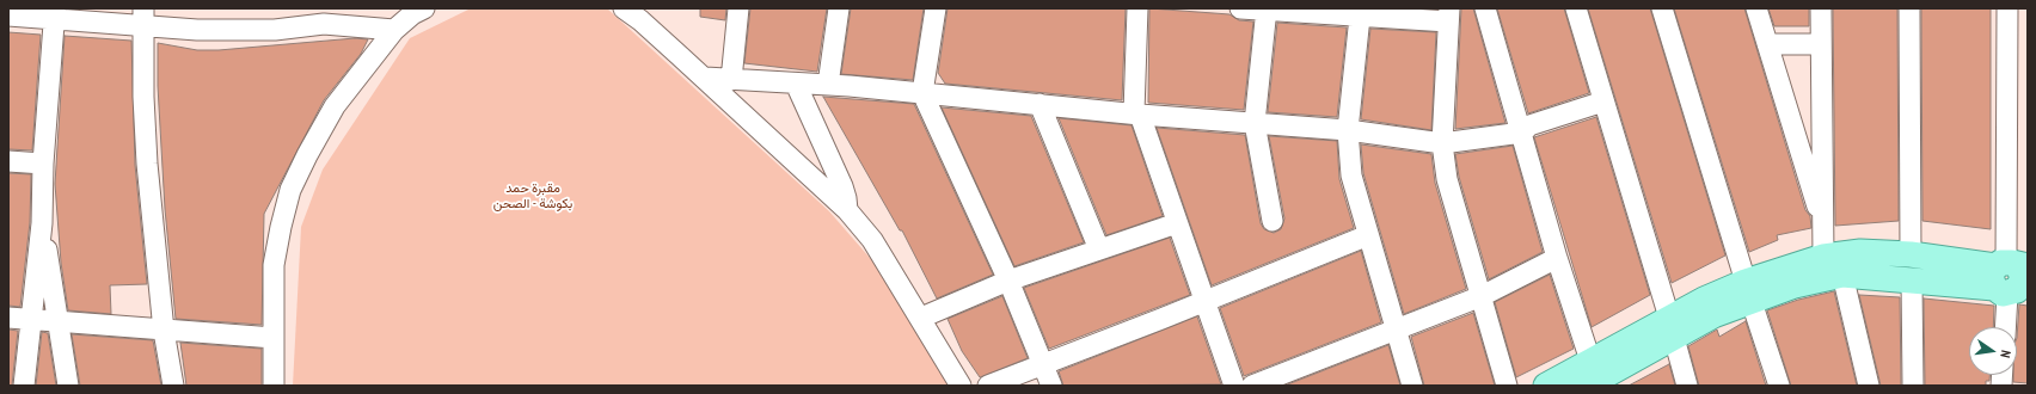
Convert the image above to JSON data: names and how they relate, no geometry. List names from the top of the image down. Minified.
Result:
{"parks":["مقبرة حمد بكوشة - الصحن"],"north":"right"}
